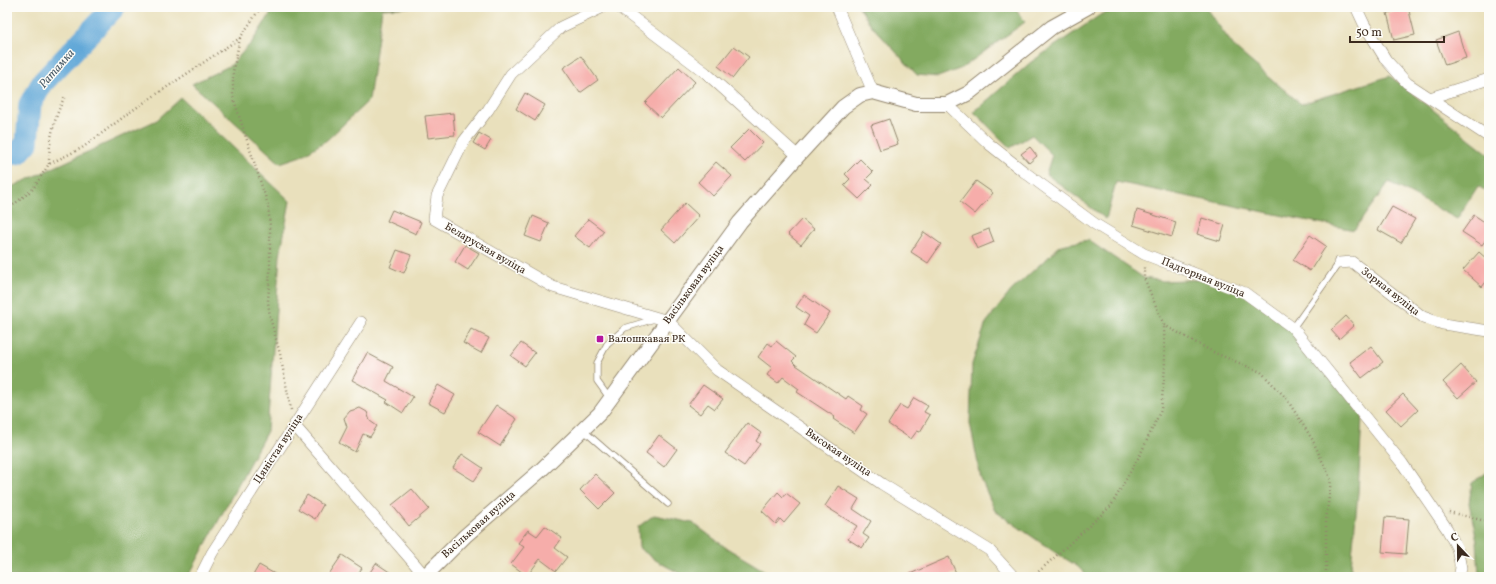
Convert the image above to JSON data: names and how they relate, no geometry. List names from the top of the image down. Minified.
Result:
{"streets":{"street":["Беларуская вуліца","Падгорная вуліца","Васільковая вуліца","Зорная вуліца","Цяністая вуліца","Высокая вуліца"]},"crossings":[["Беларуская вуліца","Васільковая вуліца"],["Беларуская вуліца","Высокая вуліца"],["Васільковая вуліца","Высокая вуліца"]],"water":["Ратамка"],"places":{"transit":["Валошкавая РК"]},"scale_bar":"50 m","north":"top"}
